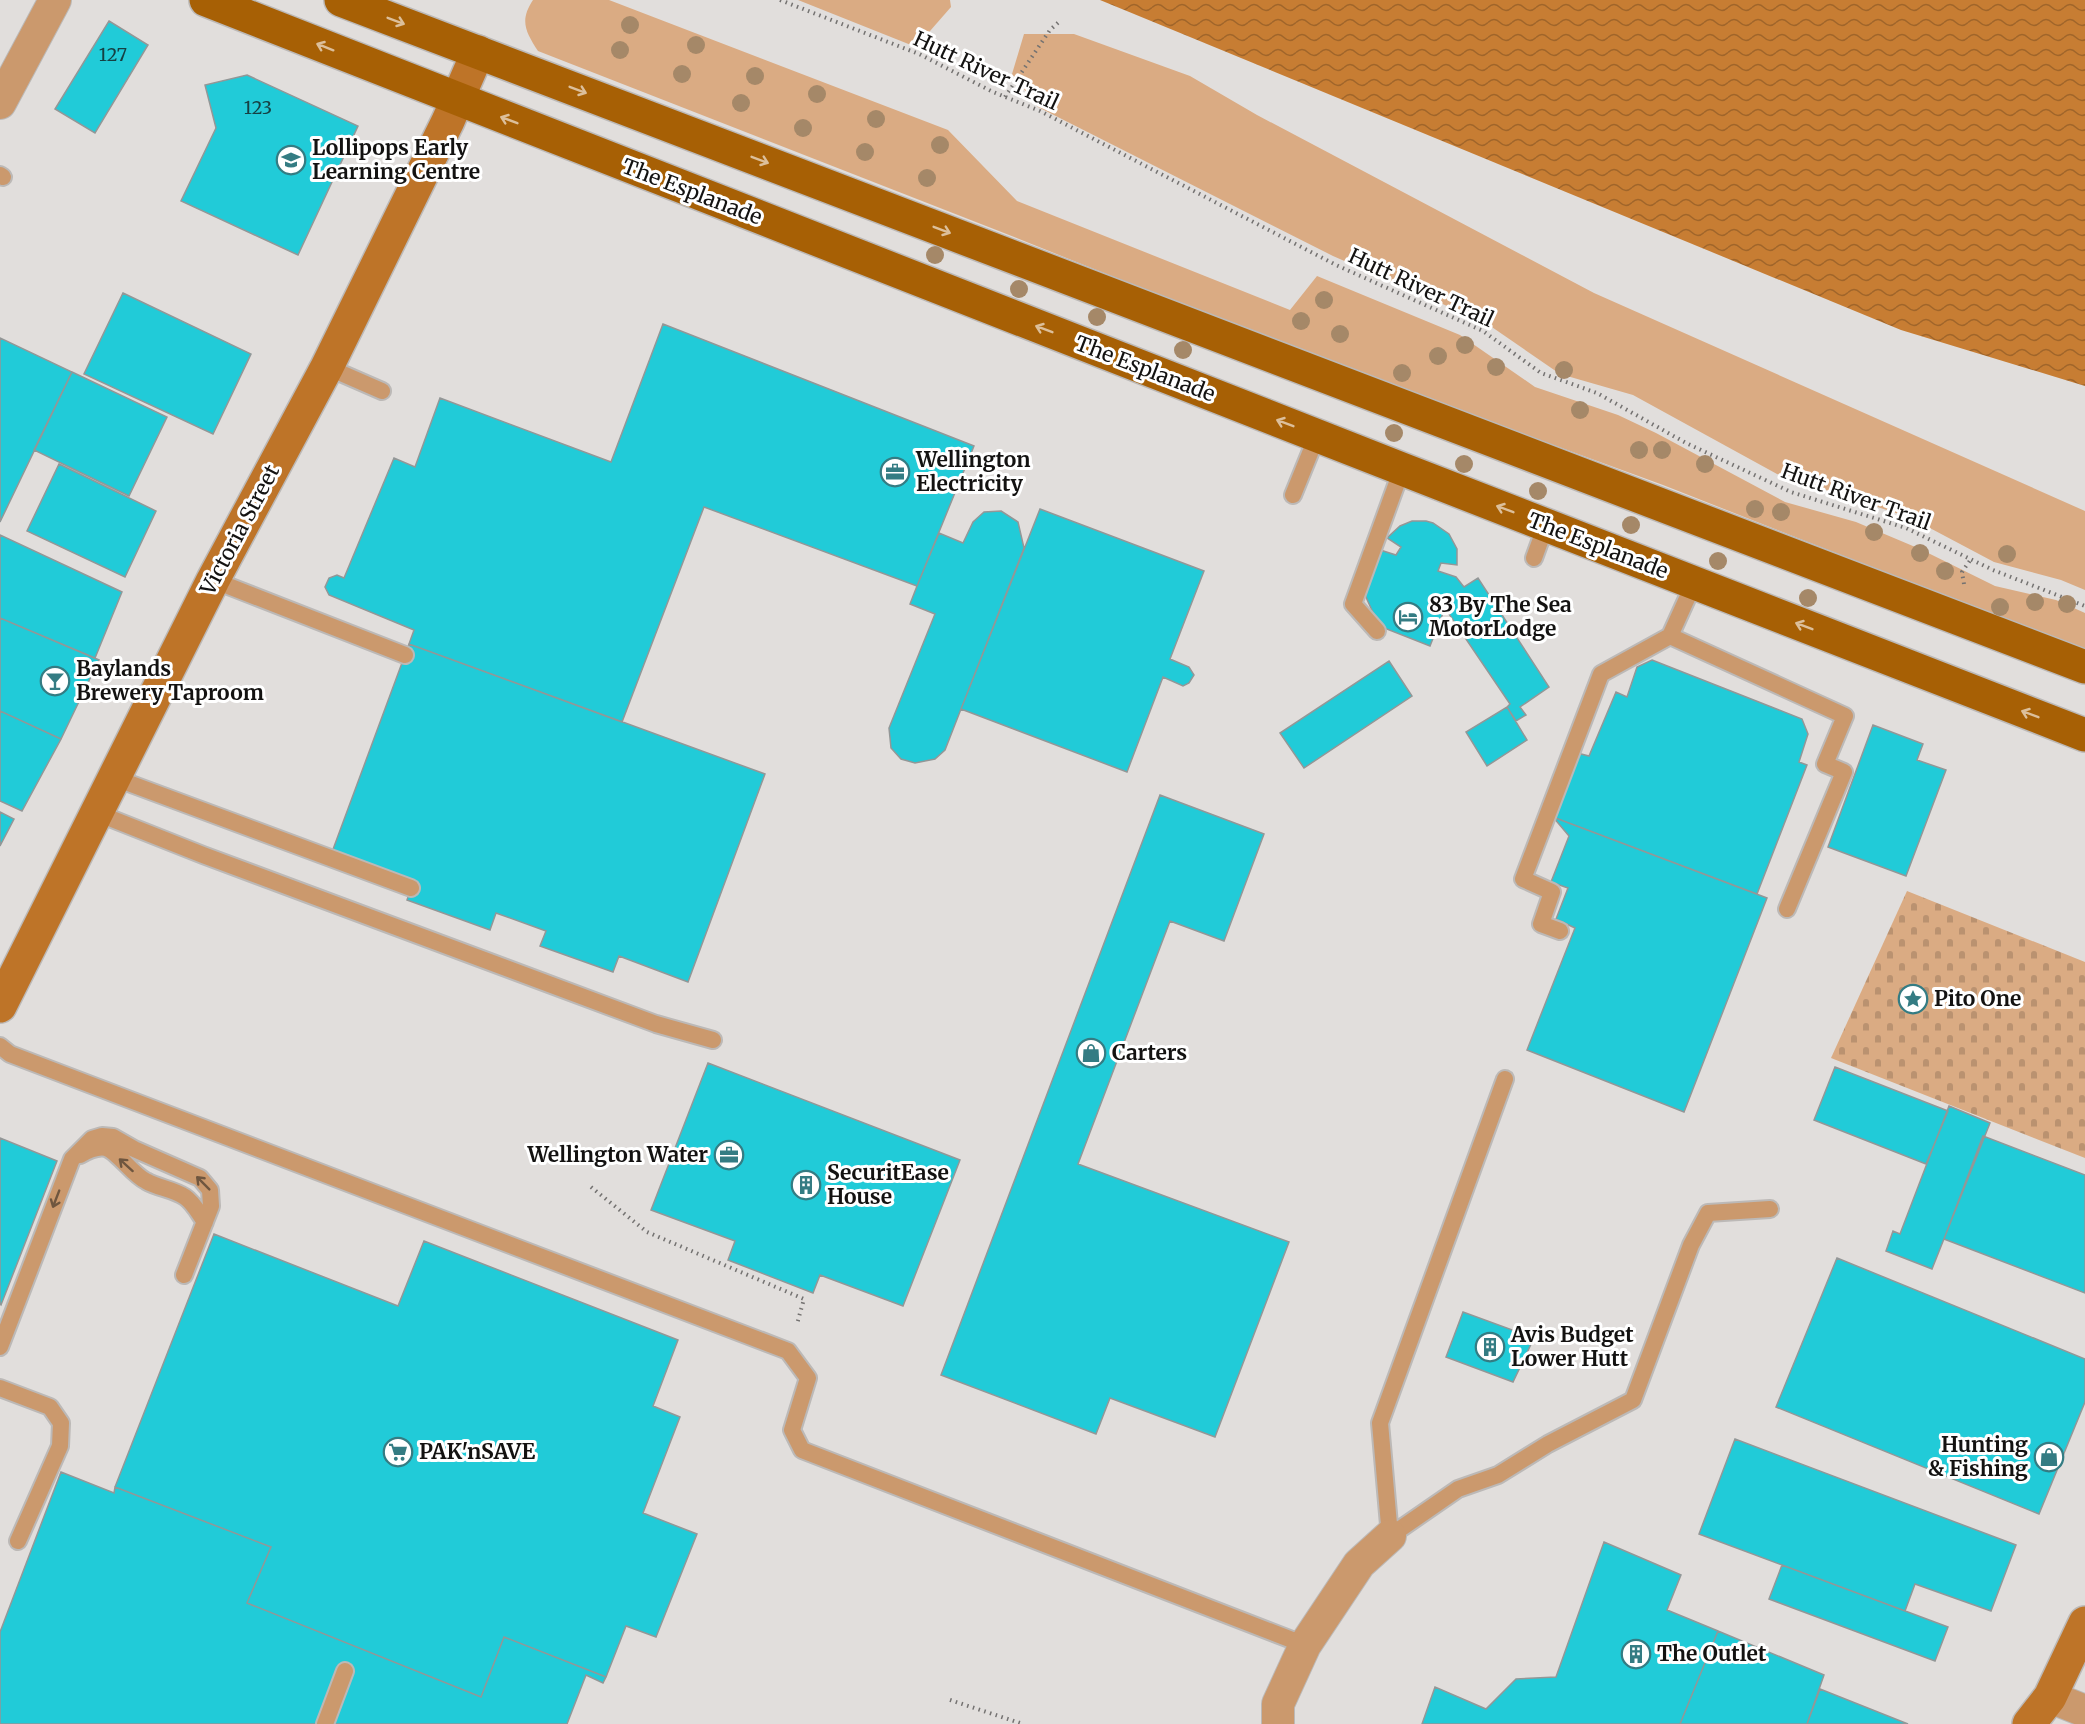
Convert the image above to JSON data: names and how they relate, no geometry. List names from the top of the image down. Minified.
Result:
{"streets":{"main road":["The Esplanade"],"street":["Victoria Street"],"path":["Hutt River Trail"]},"crossings":[["The Esplanade","Victoria Street"]],"places":{"school or university":["Lollipops Early Learning Centre"],"office":["Wellington Electricity","Wellington Water"],"hotel":["83 By The Sea MotorLodge"],"bar":["Baylands Brewery Taproom"],"place":["Pito One"],"shop":["Carters","Hunting & Fishing"],"building":["SecuritEase House","Avis Budget Lower Hutt","The Outlet"],"supermarket":["PAK'nSAVE"]},"house_numbers":["127","123"]}
